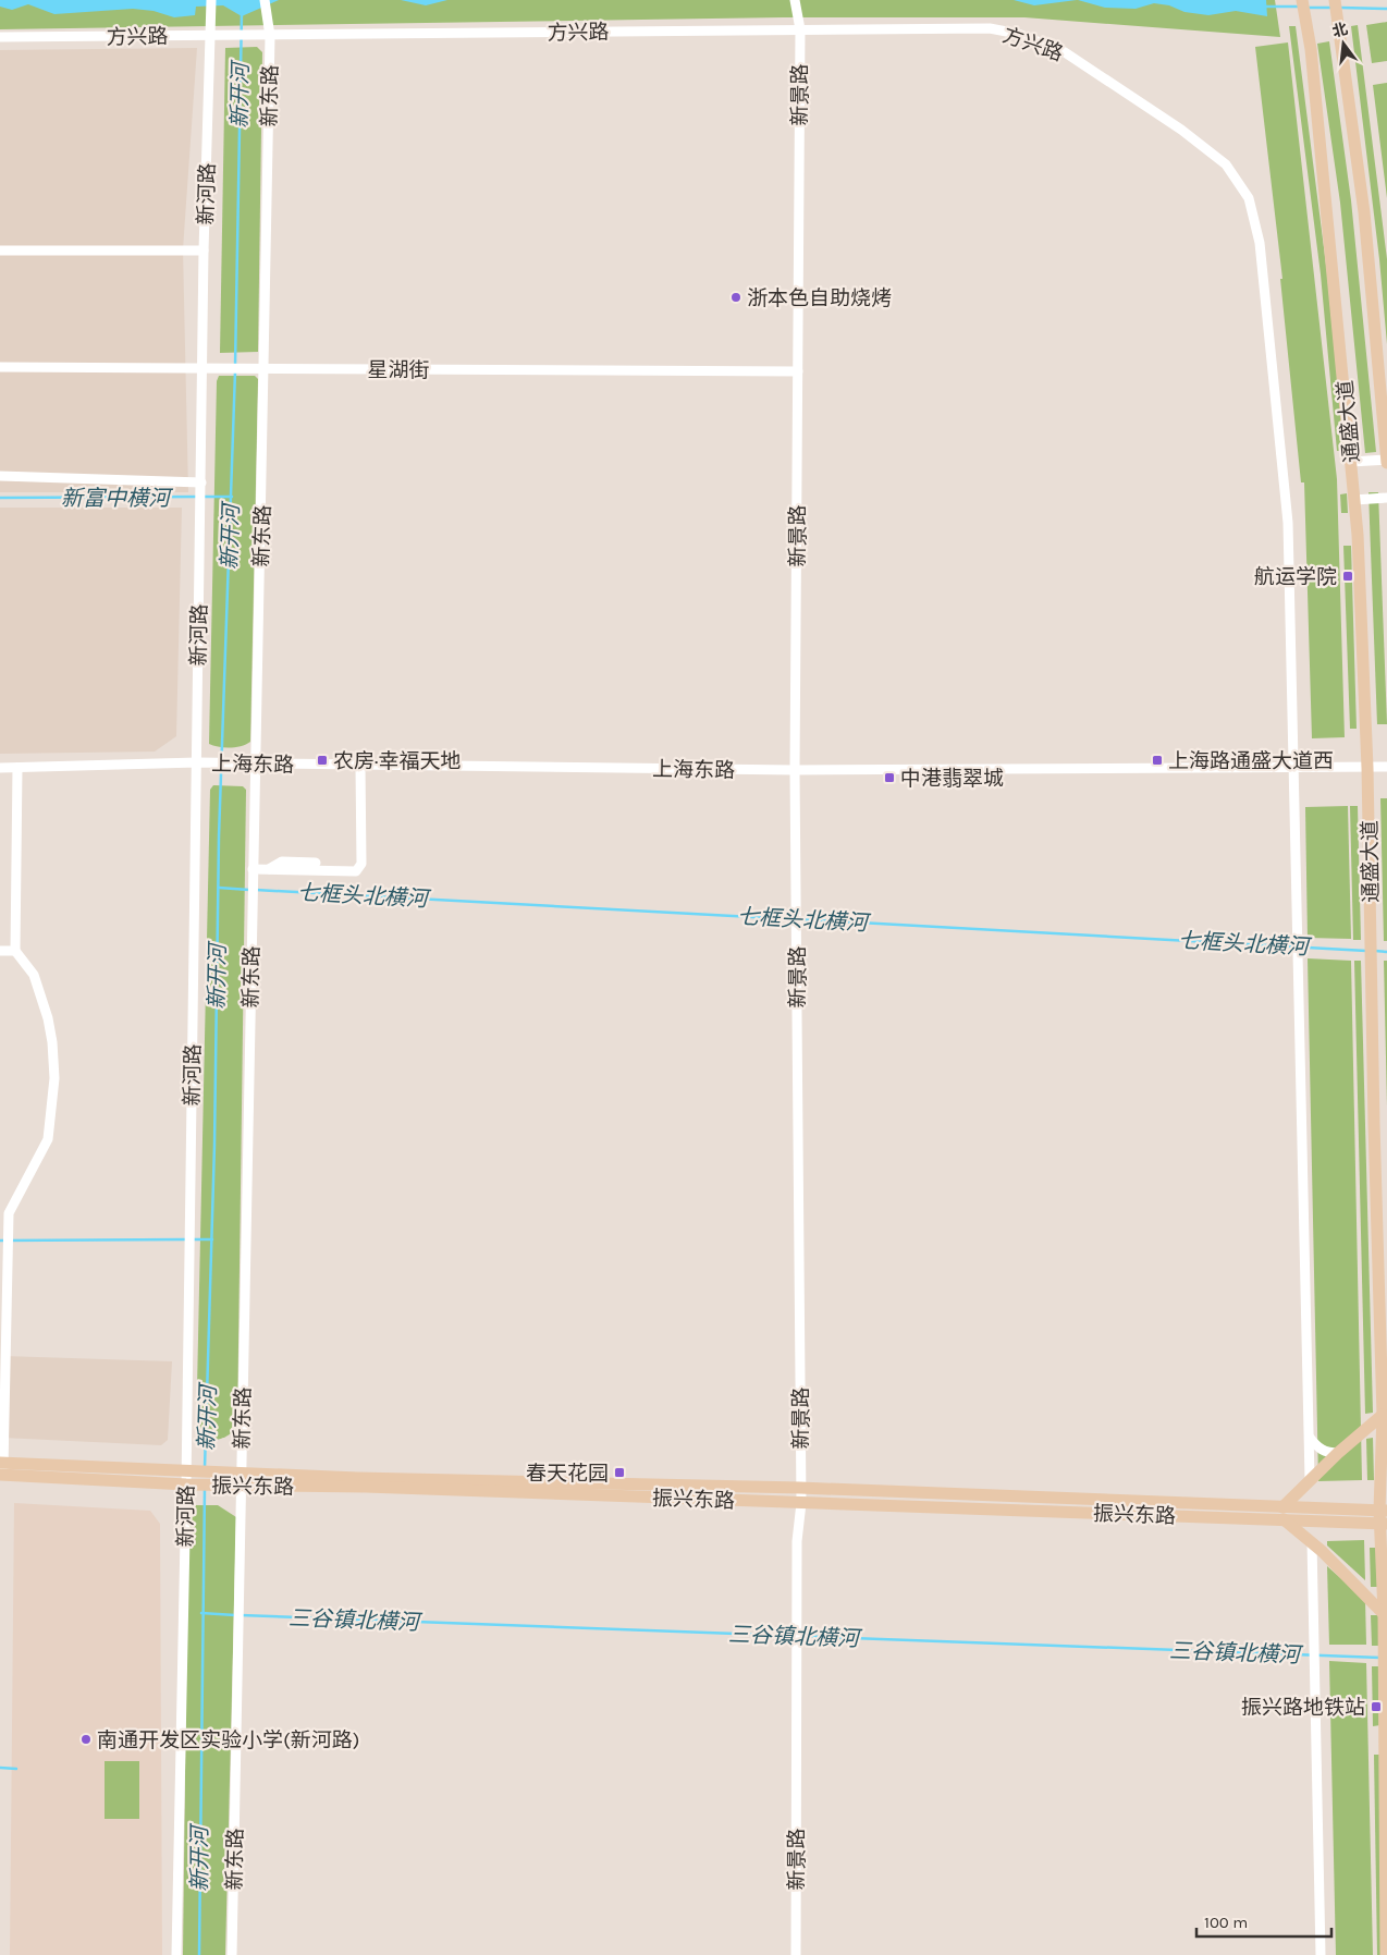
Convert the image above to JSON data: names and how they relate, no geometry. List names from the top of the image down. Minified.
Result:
{"streets":{"main road":["通盛大道","振兴东路"],"street":["方兴路","新景路","新东路","新河路","星湖街","上海东路"]},"crossings":[["方兴路","新景路"],["方兴路","新东路"],["方兴路","新河路"],["方兴路","上海东路"],["新景路","星湖街"],["新景路","上海东路"],["新景路","振兴东路"],["新东路","星湖街"],["新东路","上海东路"],["新东路","振兴东路"],["新河路","星湖街"],["新河路","上海东路"],["新河路","振兴东路"],["通盛大道","上海东路"],["通盛大道","振兴东路"]],"water":["新开河","新富中横河","七框头北横河","三谷镇北横河"],"places":{"other":["浙本色自助烧烤","南通开发区实验小学(新河路)"],"transit":["航运学院","农房·幸福天地","上海路通盛大道西","中港翡翠城","春天花园","振兴路地铁站"]},"scale_bar":"100 m","north":"top"}
